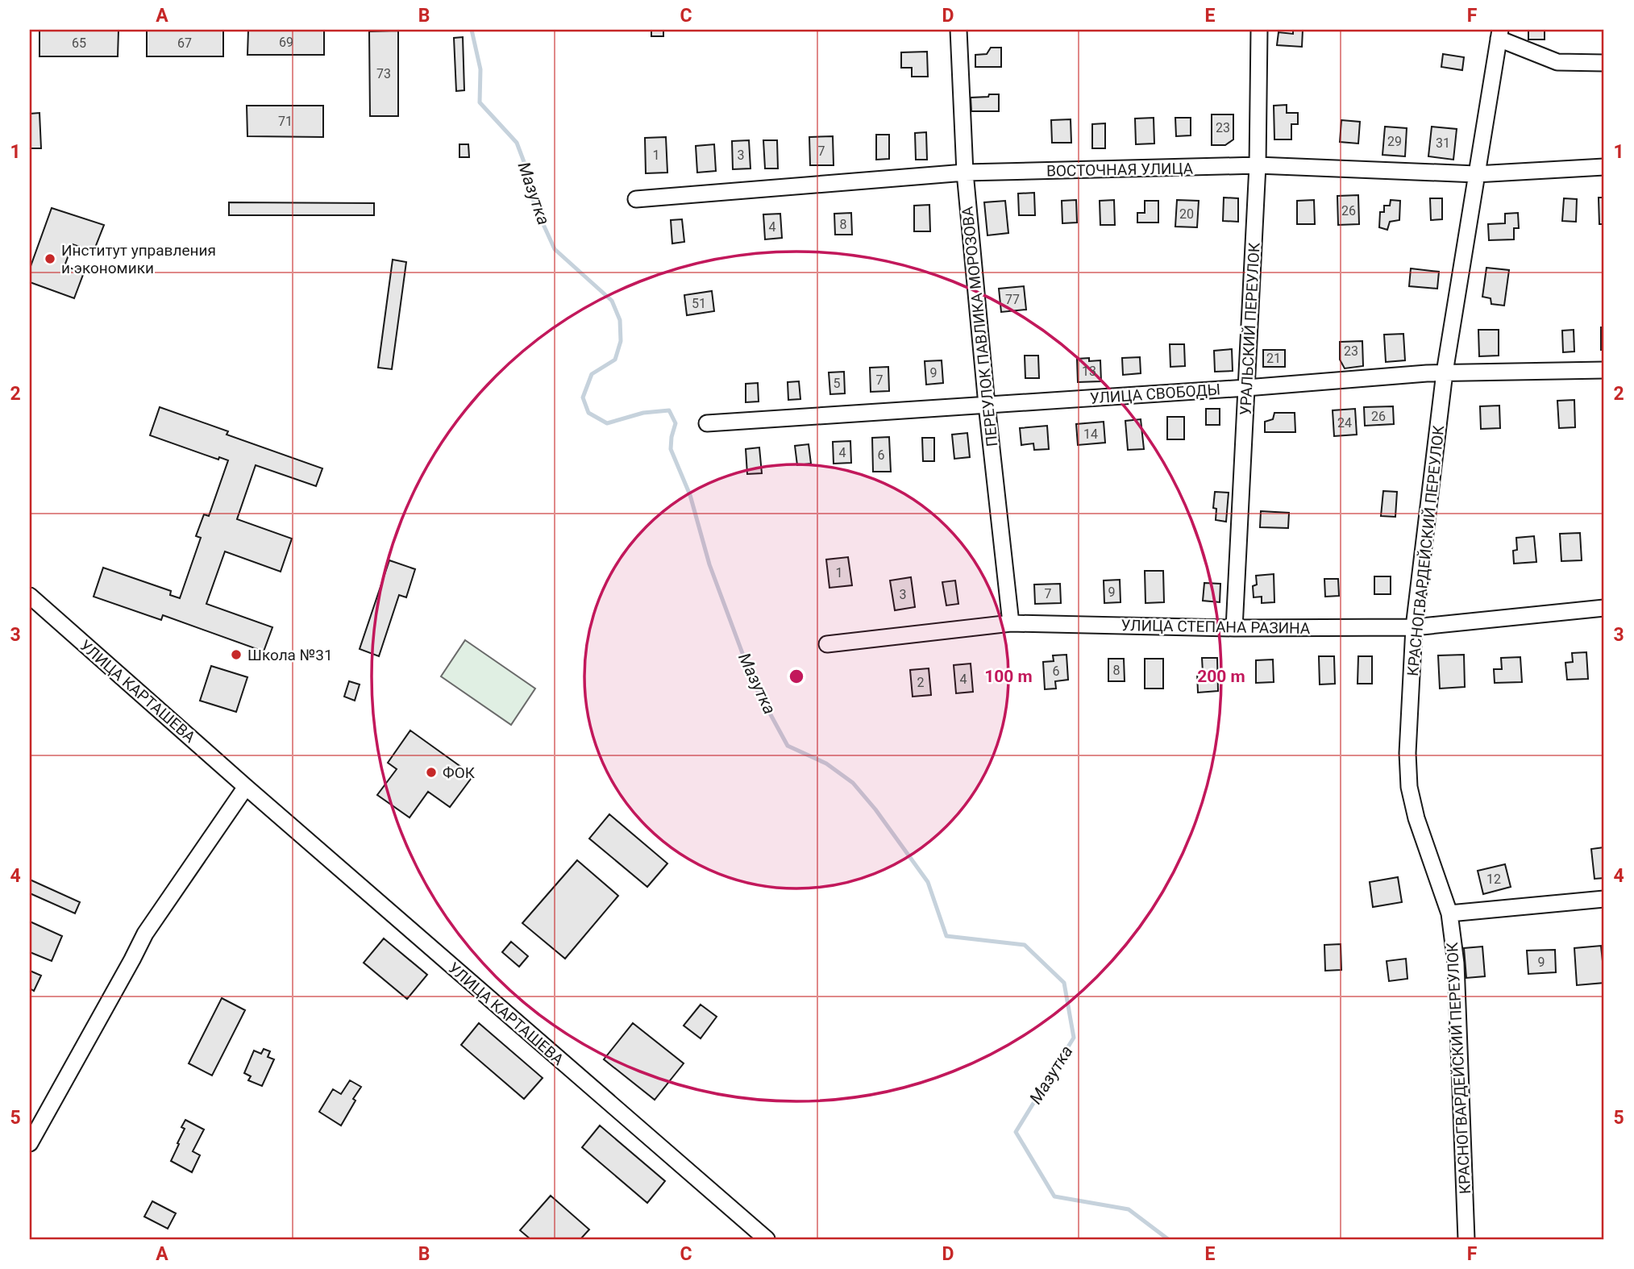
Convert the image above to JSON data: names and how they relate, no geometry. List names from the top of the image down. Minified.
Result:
{"streets":{"street":["ВОСТОЧНАЯ УЛИЦА","ПЕРЕУЛОК ПАВЛИКА МОРОЗОВА","УРАЛЬСКИЙ ПЕРЕУЛОК","УЛИЦА СВОБОДЫ","КРАСНОГВАРДЕЙСКИЙ ПЕРЕУЛОК","УЛИЦА СТЕПАНА РАЗИНА","УЛИЦА КАРТАШЕВА"]},"crossings":[["ВОСТОЧНАЯ УЛИЦА","ПЕРЕУЛОК ПАВЛИКА МОРОЗОВА"],["ВОСТОЧНАЯ УЛИЦА","УРАЛЬСКИЙ ПЕРЕУЛОК"],["ВОСТОЧНАЯ УЛИЦА","КРАСНОГВАРДЕЙСКИЙ ПЕРЕУЛОК"],["ПЕРЕУЛОК ПАВЛИКА МОРОЗОВА","УЛИЦА СВОБОДЫ"],["ПЕРЕУЛОК ПАВЛИКА МОРОЗОВА","УЛИЦА СТЕПАНА РАЗИНА"],["УРАЛЬСКИЙ ПЕРЕУЛОК","УЛИЦА СВОБОДЫ"],["УРАЛЬСКИЙ ПЕРЕУЛОК","УЛИЦА СТЕПАНА РАЗИНА"],["УЛИЦА СВОБОДЫ","КРАСНОГВАРДЕЙСКИЙ ПЕРЕУЛОК"],["КРАСНОГВАРДЕЙСКИЙ ПЕРЕУЛОК","УЛИЦА СТЕПАНА РАЗИНА"]],"water":["Мазутка"],"places":["Институт управления и экономики","Школа №31","ФОК"],"house_numbers":["69","65","67","73","71","23","29","31","7","1","3","26","20","8","4","77","51","23","21","13","9","7","5","26","24","14","4","6","1","9","7","3","8","6","4","2","12","9"],"grid":{"columns":["A","B","C","D","E","F"],"rows":["1","2","3","4","5"]},"rings":["100 m","200 m"]}
